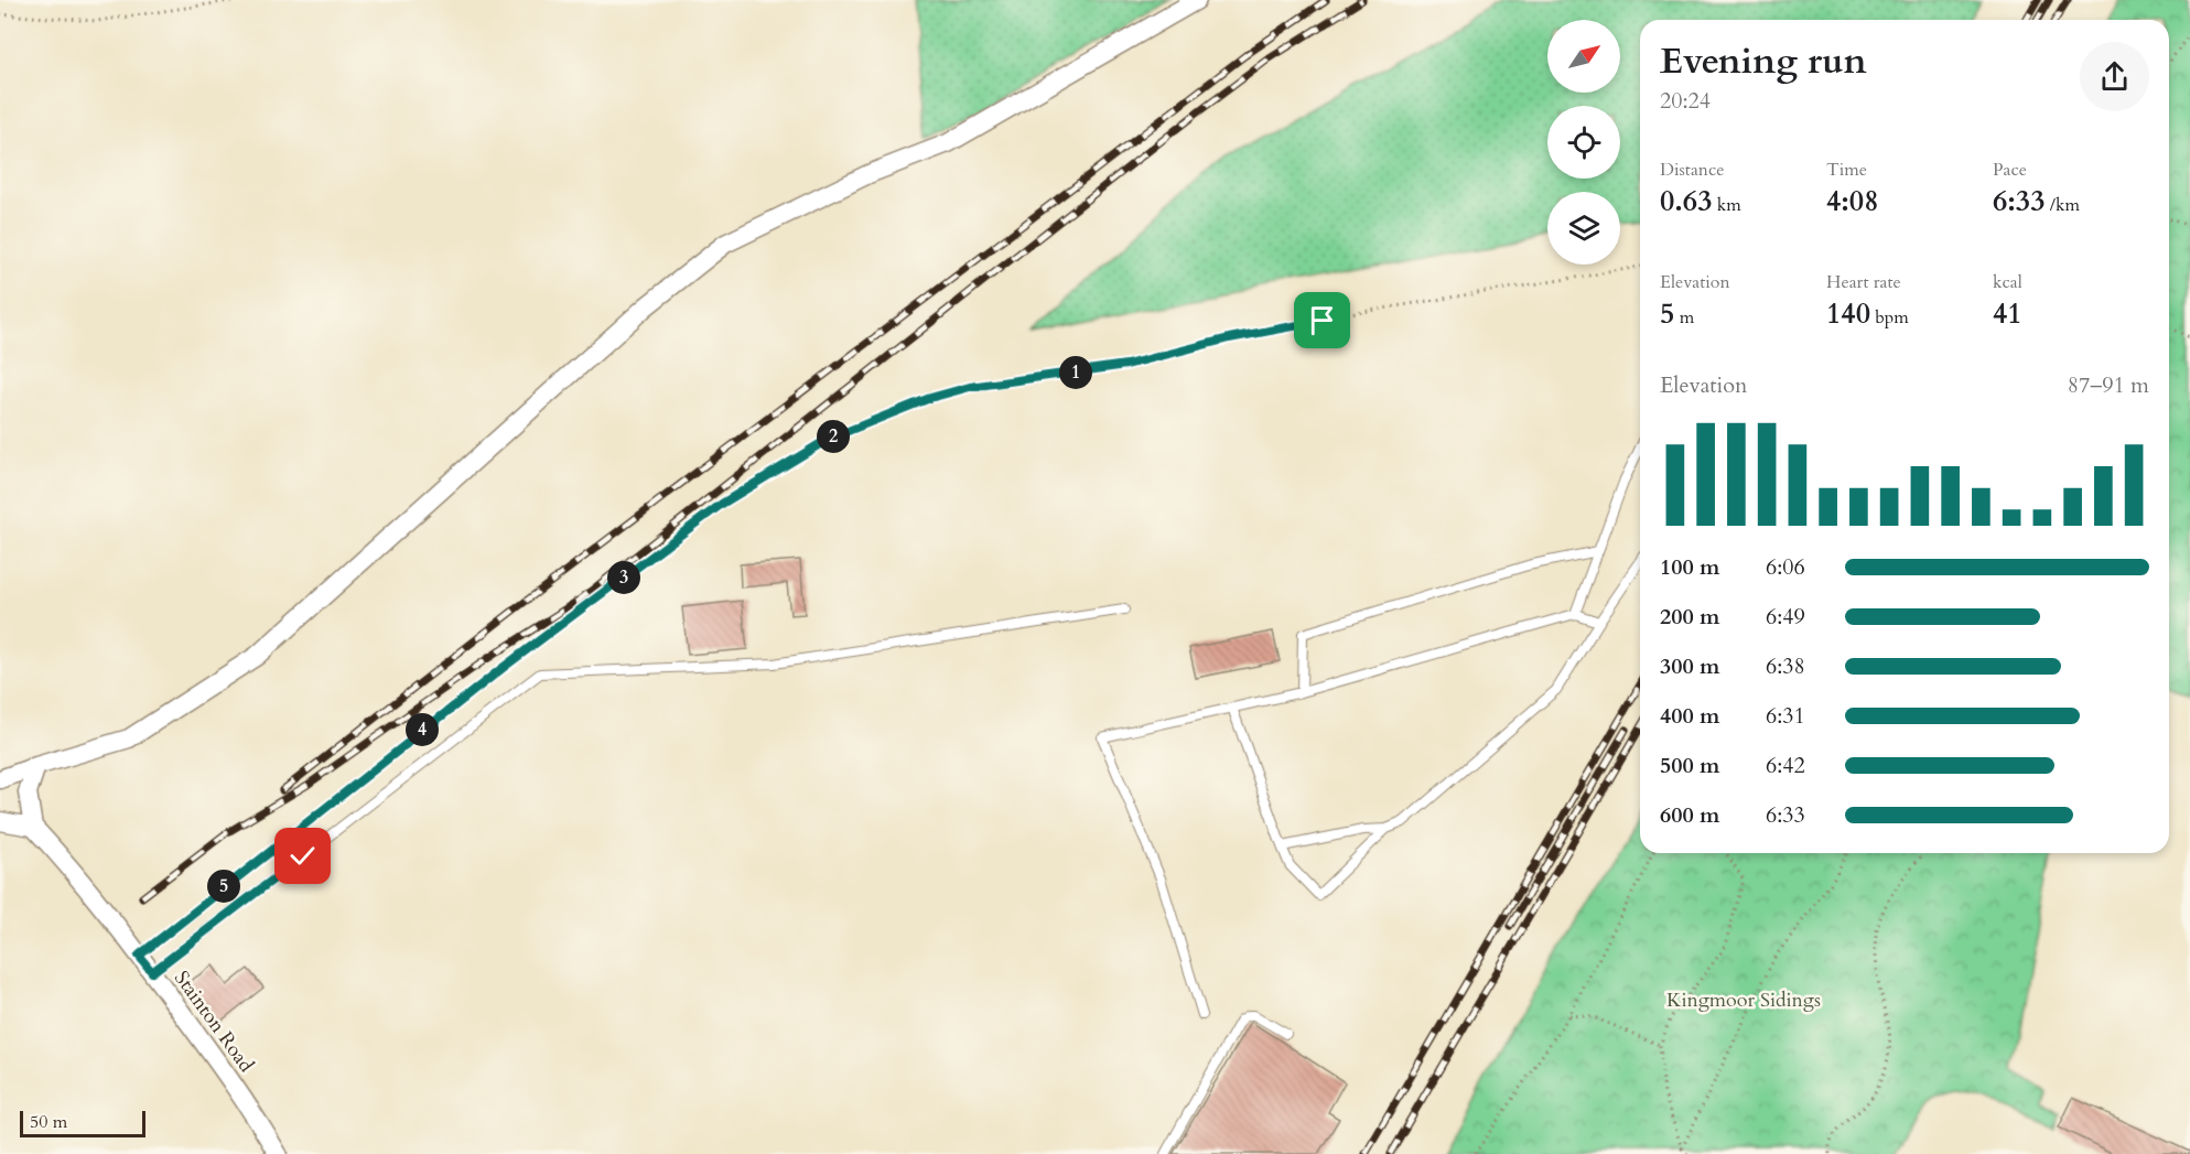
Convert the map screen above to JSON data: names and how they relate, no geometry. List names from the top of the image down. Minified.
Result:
{"streets":{"street":["Stainton Road"]},"parks":["Kingmoor Sidings"],"scale_bar":"50 m","north":"top right","page":{"heading":["Evening run","20:24"],"stats":[["Distance","0.63 km"],["Time","4:08"],["Pace","6:33 /km"],["Elevation","5 m"],["Heart rate","140 bpm"],["kcal","41"]],"pins":["1","2","3","4","5"],"chart":["Elevation","87–91 m"],"list":[{"name":"100 m","note":"6:06"},{"name":"200 m","note":"6:49"},{"name":"300 m","note":"6:38"},{"name":"400 m","note":"6:31"},{"name":"500 m","note":"6:42"},{"name":"600 m","note":"6:33"}],"scale":"50 m"}}
